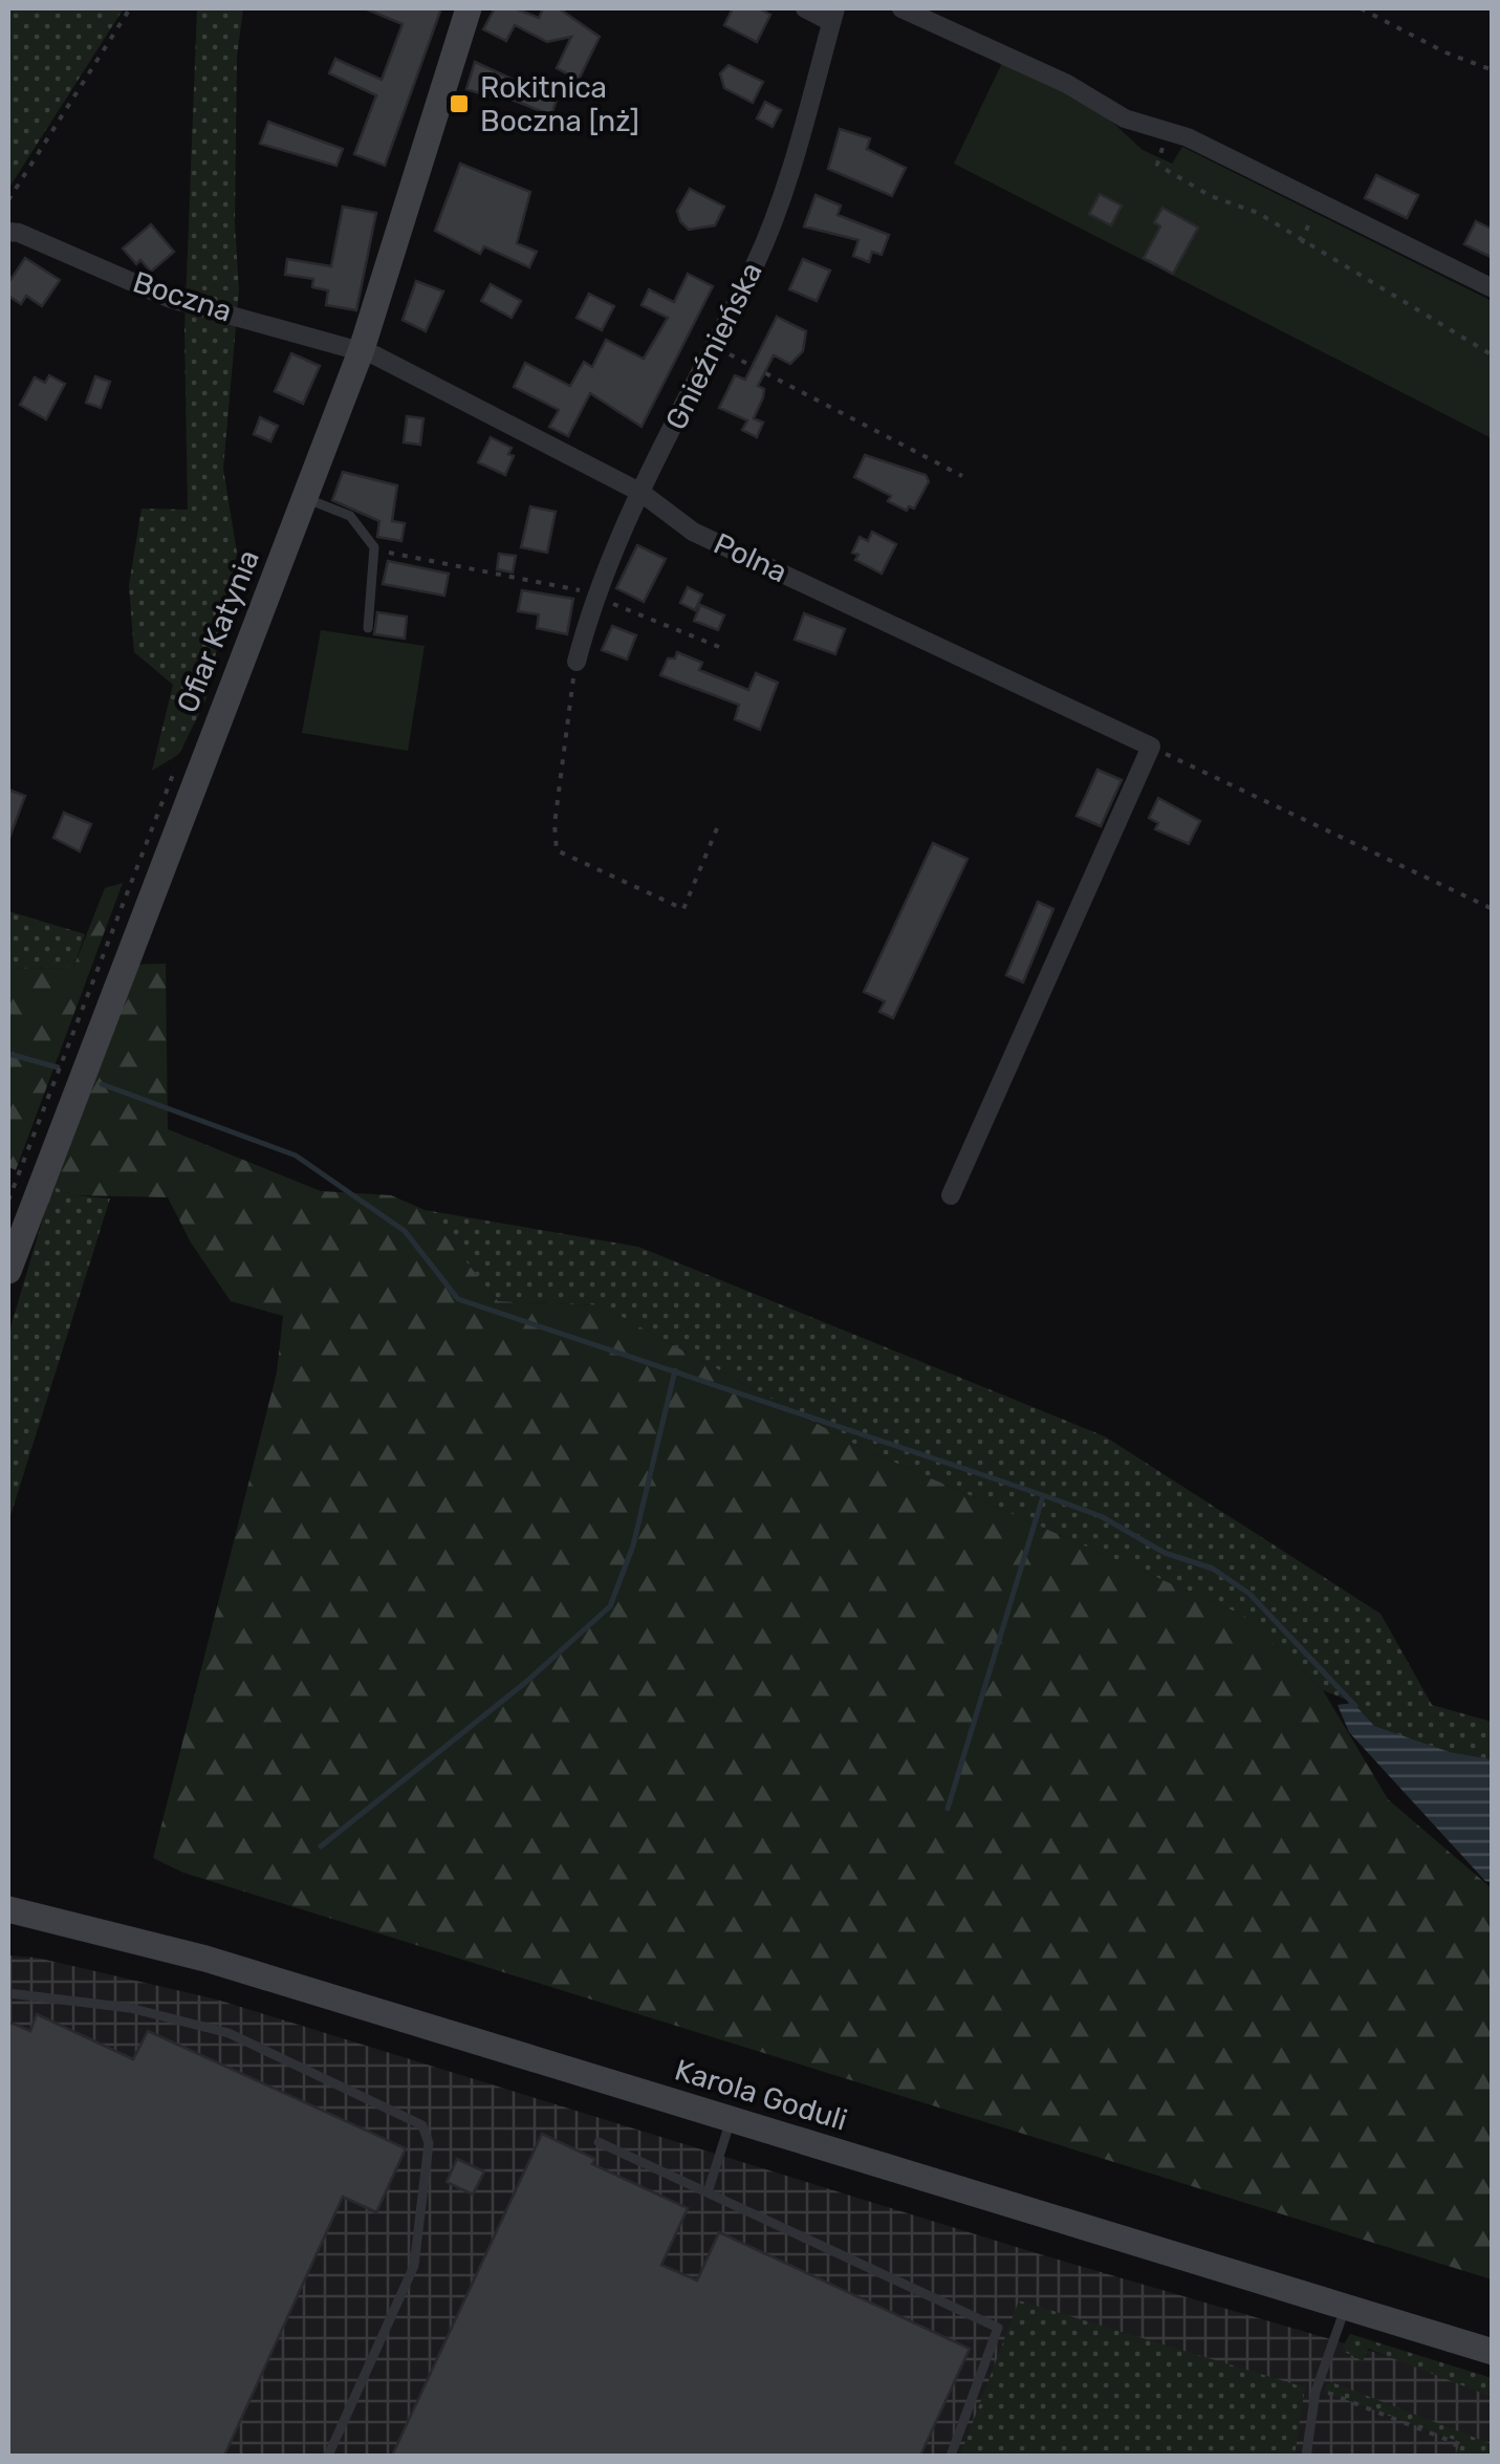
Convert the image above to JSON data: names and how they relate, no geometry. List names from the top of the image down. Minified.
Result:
{"streets":{"street":["Boczna","Gnieźnieńska","Polna","Ofiar Katynia","Karola Goduli"]},"crossings":[["Boczna","Polna"],["Boczna","Ofiar Katynia"],["Gnieźnieńska","Polna"],["Polna","Ofiar Katynia"]],"places":{"transit":["Rokitnica Boczna [nż]"]}}
